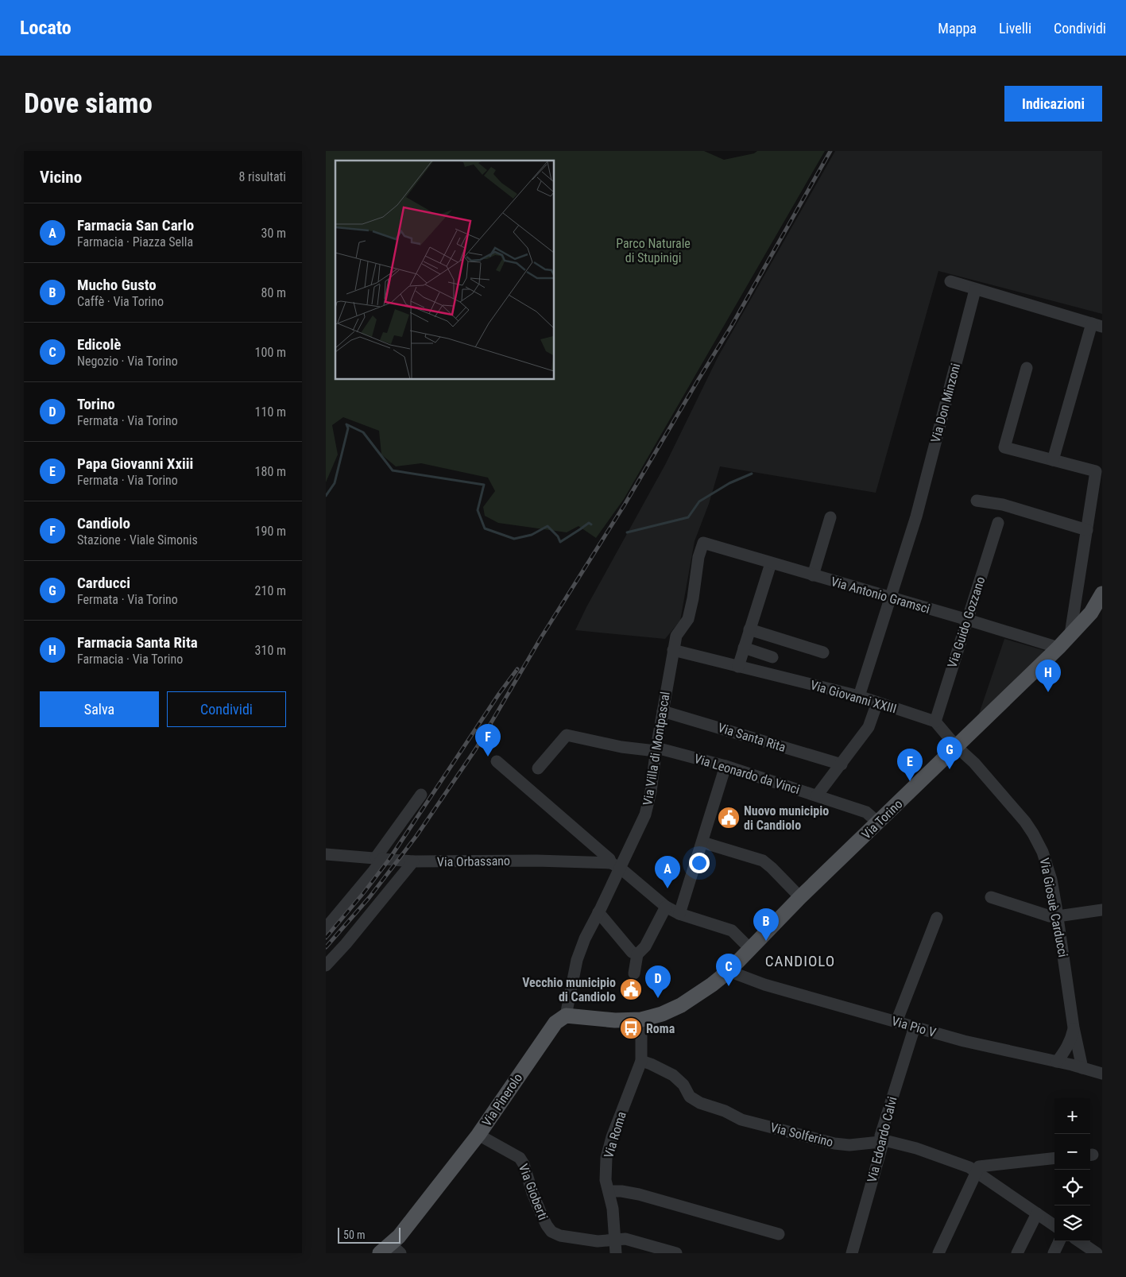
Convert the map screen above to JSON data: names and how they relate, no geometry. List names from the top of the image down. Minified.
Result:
{"streets":{"main road":["Via Torino","Via Pinerolo"],"street":["Via Don Minzoni","Via Antonio Gramsci","Via Guido Gozzano","Via Giovanni XXIII","Via Santa Rita","Via Villa di Montpascal","Via Leonardo da Vinci","Via Orbassano","Via Giosuè Carducci","Via Pio V","Via Roma","Via Solferino","Via Edoardo Calvi","Via Gioberti"]},"crossings":[["Via Don Minzoni","Via Antonio Gramsci"],["Via Don Minzoni","Via Giovanni XXIII"],["Via Antonio Gramsci","Via Guido Gozzano"],["Via Antonio Gramsci","Via Villa di Montpascal"],["Via Antonio Gramsci","Via Torino"],["Via Guido Gozzano","Via Giovanni XXIII"],["Via Giovanni XXIII","Via Villa di Montpascal"],["Via Santa Rita","Via Villa di Montpascal"],["Via Villa di Montpascal","Via Leonardo da Vinci"],["Via Villa di Montpascal","Via Orbassano"],["Via Villa di Montpascal","Via Pinerolo"],["Via Leonardo da Vinci","Via Torino"],["Via Torino","Via Giosuè Carducci"],["Via Torino","Via Pio V"],["Via Torino","Via Roma"],["Via Giosuè Carducci","Via Pio V"],["Via Pio V","Via Edoardo Calvi"],["Via Pinerolo","Via Gioberti"],["Via Roma","Via Solferino"],["Via Roma","Via Gioberti"],["Via Solferino","Via Edoardo Calvi"]],"districts":["CANDIOLO"],"parks":["Parco Naturale di Stupinigi"],"places":{"public building":["Nuovo municipio di Candiolo","Vecchio municipio di Candiolo"],"bus stop":["Roma"]},"scale_bar":"50 m","page":{"header":"Locato","nav":["Mappa","Livelli","Condividi"],"buttons":["Indicazioni",["Salva","Condividi"]],"title":"Dove siamo","heading":["Vicino","8 risultati"],"list":[{"mark":"A","name":"Farmacia San Carlo","note":"Farmacia · Piazza Sella","value":"30 m"},{"mark":"B","name":"Mucho Gusto","note":"Caffè · Via Torino","value":"80 m"},{"mark":"C","name":"Edicolè","note":"Negozio · Via Torino","value":"100 m"},{"mark":"D","name":"Torino","note":"Fermata · Via Torino","value":"110 m"},{"mark":"E","name":"Papa Giovanni Xxiii","note":"Fermata · Via Torino","value":"180 m"},{"mark":"F","name":"Candiolo","note":"Stazione · Viale Simonis","value":"190 m"},{"mark":"G","name":"Carducci","note":"Fermata · Via Torino","value":"210 m"},{"mark":"H","name":"Farmacia Santa Rita","note":"Farmacia · Via Torino","value":"310 m"}],"pins":["H","F","G","E","A","B","C","D"],"map_buttons":["+","−"],"scale":"50 m"}}
